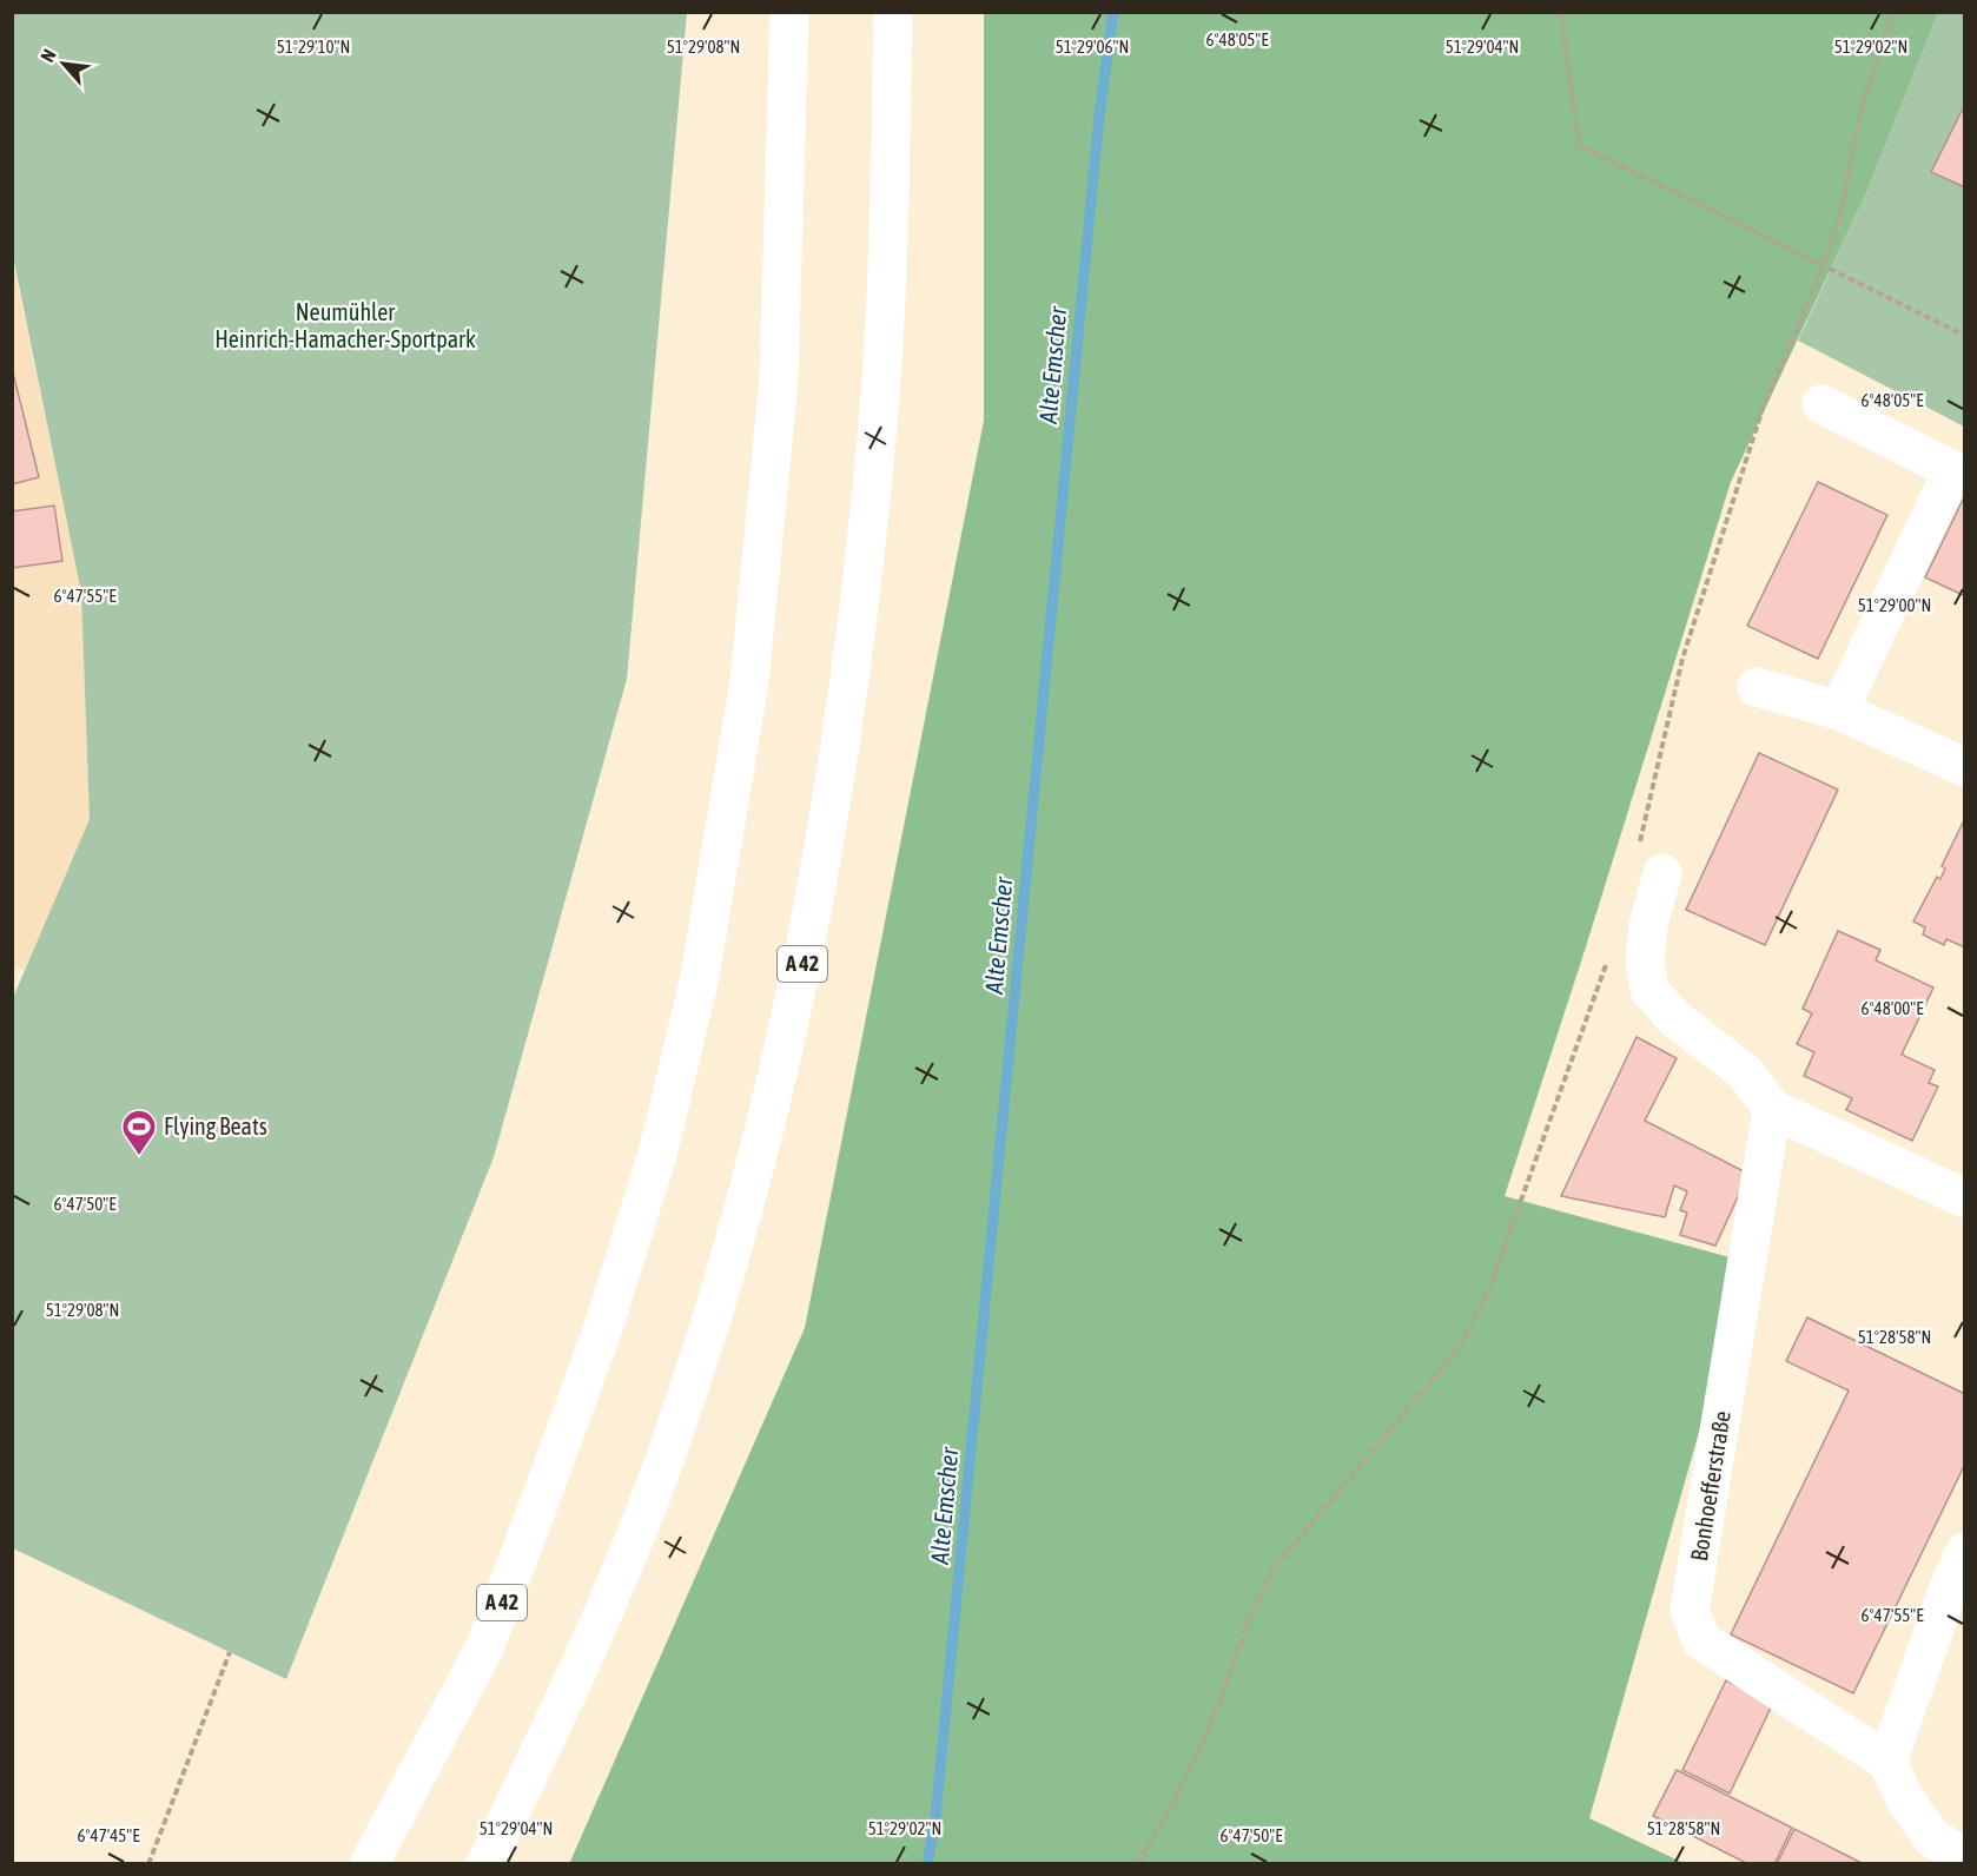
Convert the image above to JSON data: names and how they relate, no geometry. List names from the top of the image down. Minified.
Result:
{"streets":{"main road":["A 42","Bonhoefferstraße"]},"water":["Alte Emscher"],"parks":["Neumühler Heinrich-Hamacher-Sportpark"],"places":{"sports":["Flying Beats"]},"north":"top left","coordinates":["6°48'05\"E","51°29'10\"N","51°29'08\"N","51°29'06\"N","51°29'04\"N","51°29'02\"N","6°47'55\"E","51°29'00\"N","6°48'00\"E","6°47'50\"E","51°28'58\"N","6°47'45\"E"]}
